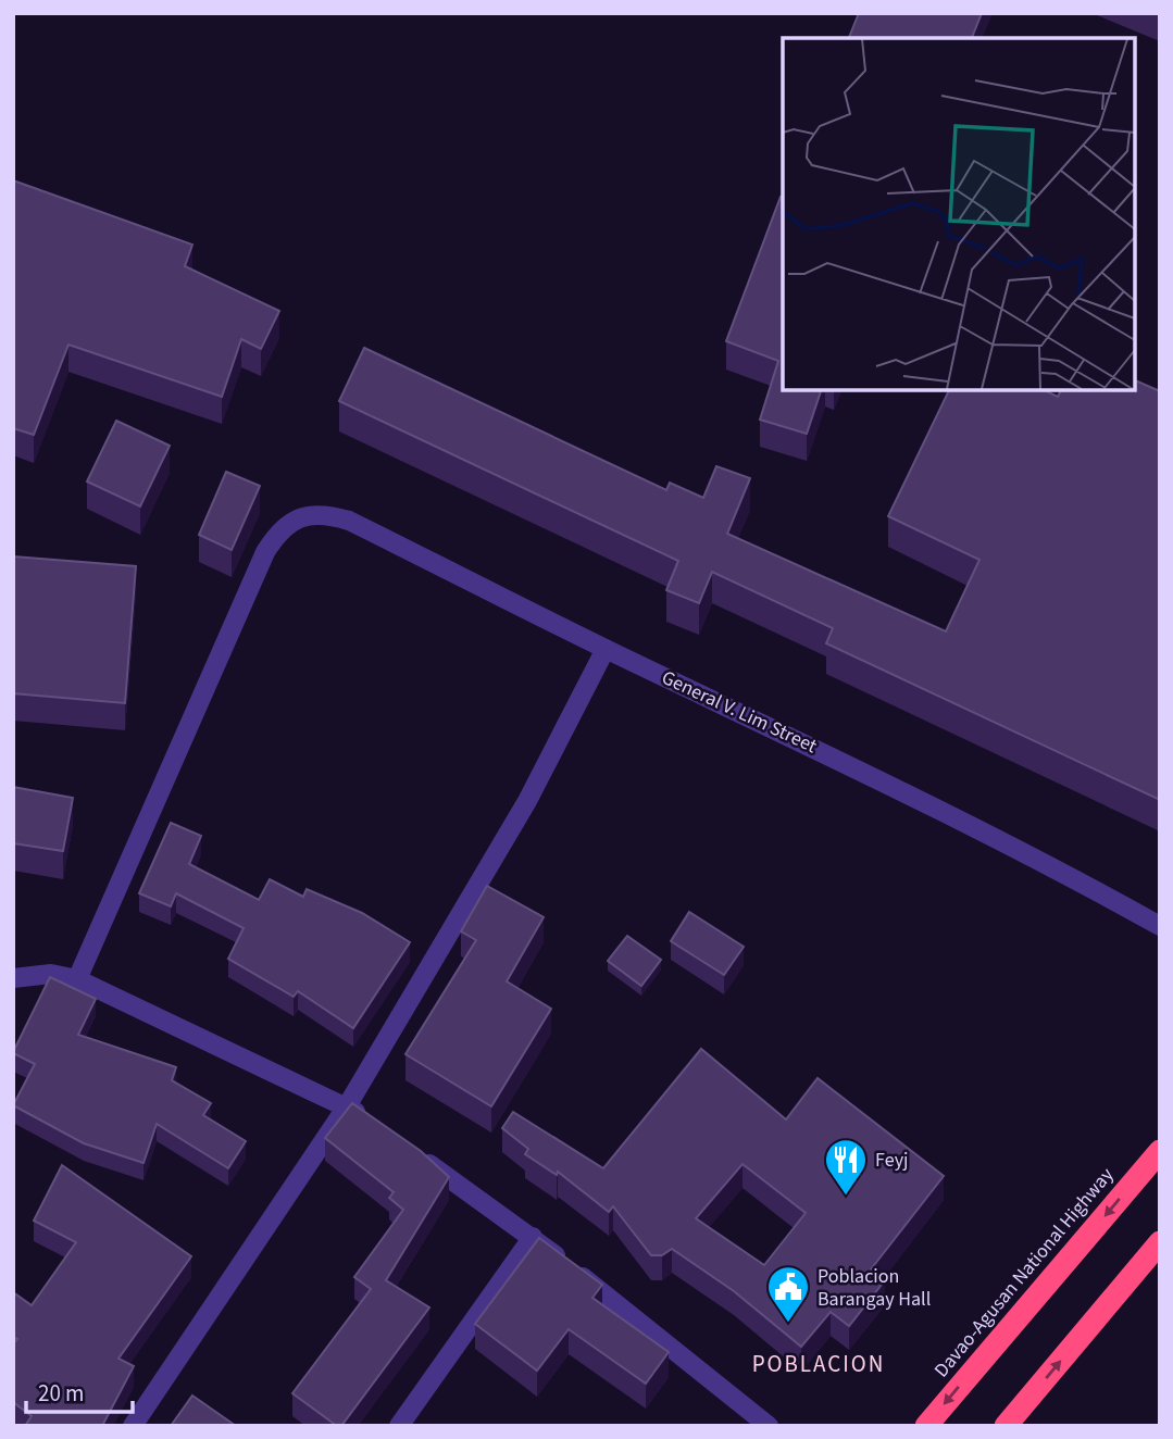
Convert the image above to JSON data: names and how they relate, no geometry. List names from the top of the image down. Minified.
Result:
{"streets":{"highway":["Davao-Agusan National Highway"],"street":["General V. Lim Street"]},"districts":["POBLACION"],"places":{"restaurant":["Feyj"],"public building":["Poblacion Barangay Hall"]},"scale_bar":"20 m"}
